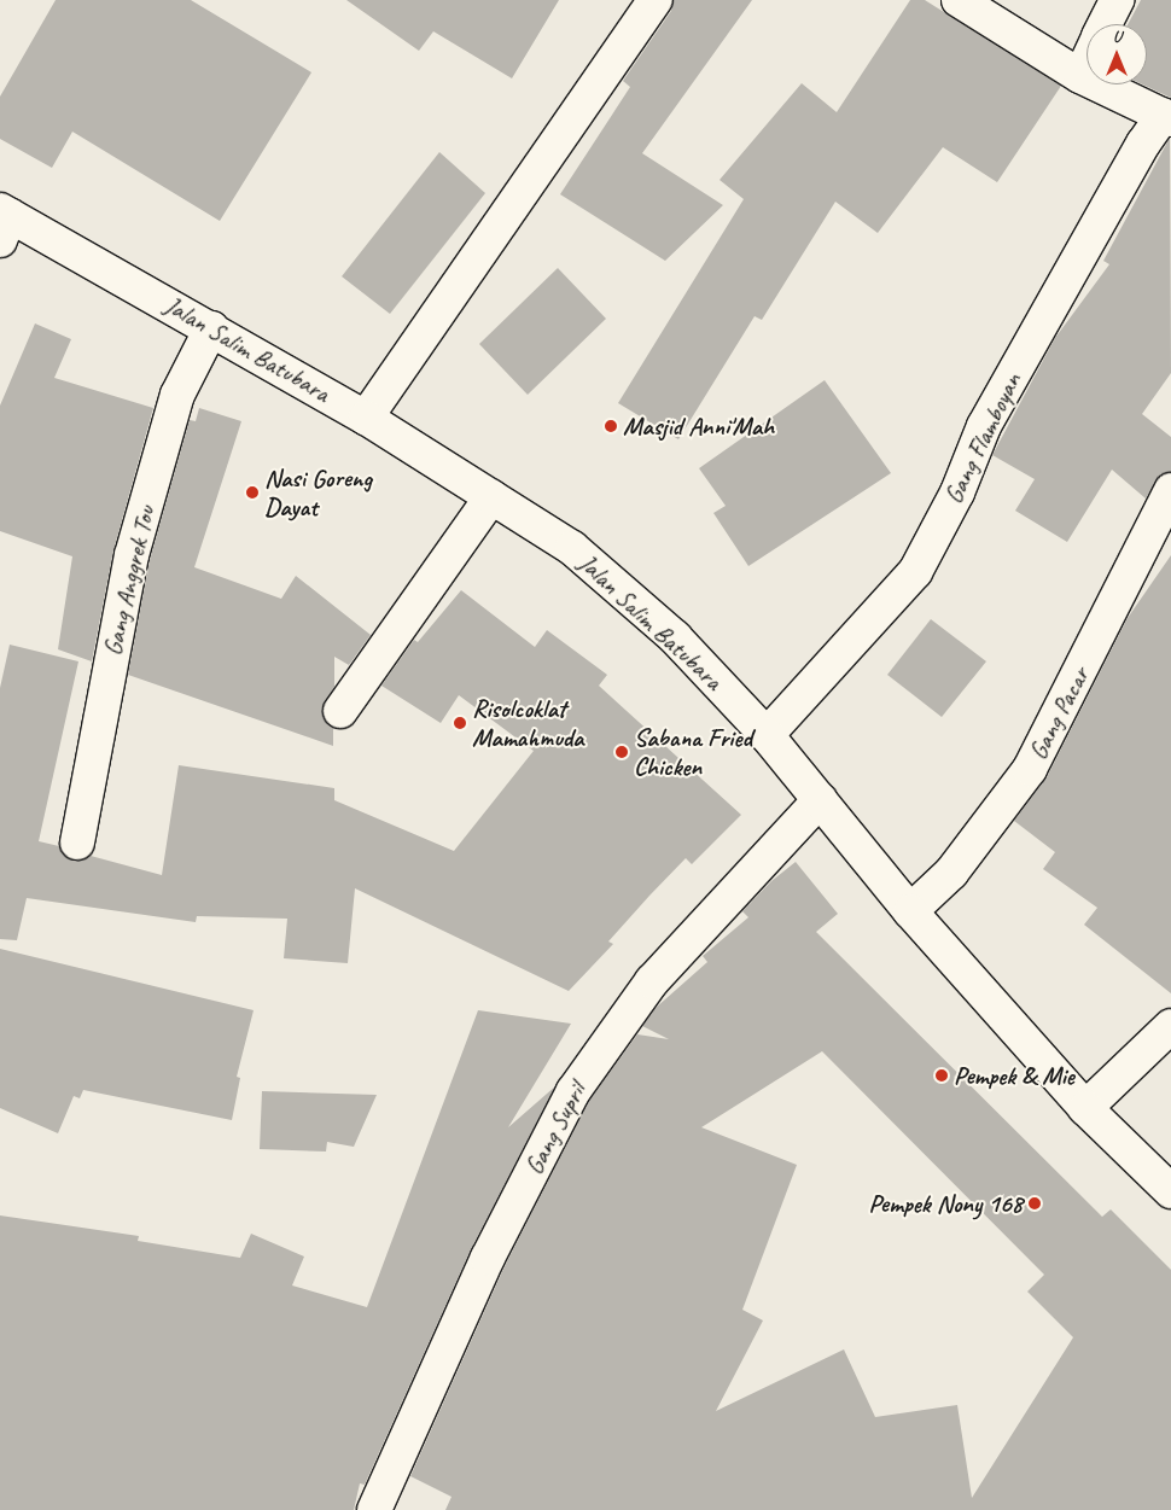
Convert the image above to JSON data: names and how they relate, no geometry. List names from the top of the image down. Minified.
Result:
{"streets":{"street":["Jalan Salim Batubara","Gang Flamboyan","Gang Anggrek Tou","Gang Pacar","Gang Supril"]},"crossings":[["Jalan Salim Batubara","Gang Flamboyan"],["Jalan Salim Batubara","Gang Anggrek Tou"],["Jalan Salim Batubara","Gang Pacar"],["Jalan Salim Batubara","Gang Supril"]],"places":["Masjid Anni'Mah","Nasi Goreng Dayat","Risolcoklat Mamahmuda","Sabana Fried Chicken","Pempek & Mie","Pempek Nony 168"],"north":"top"}
